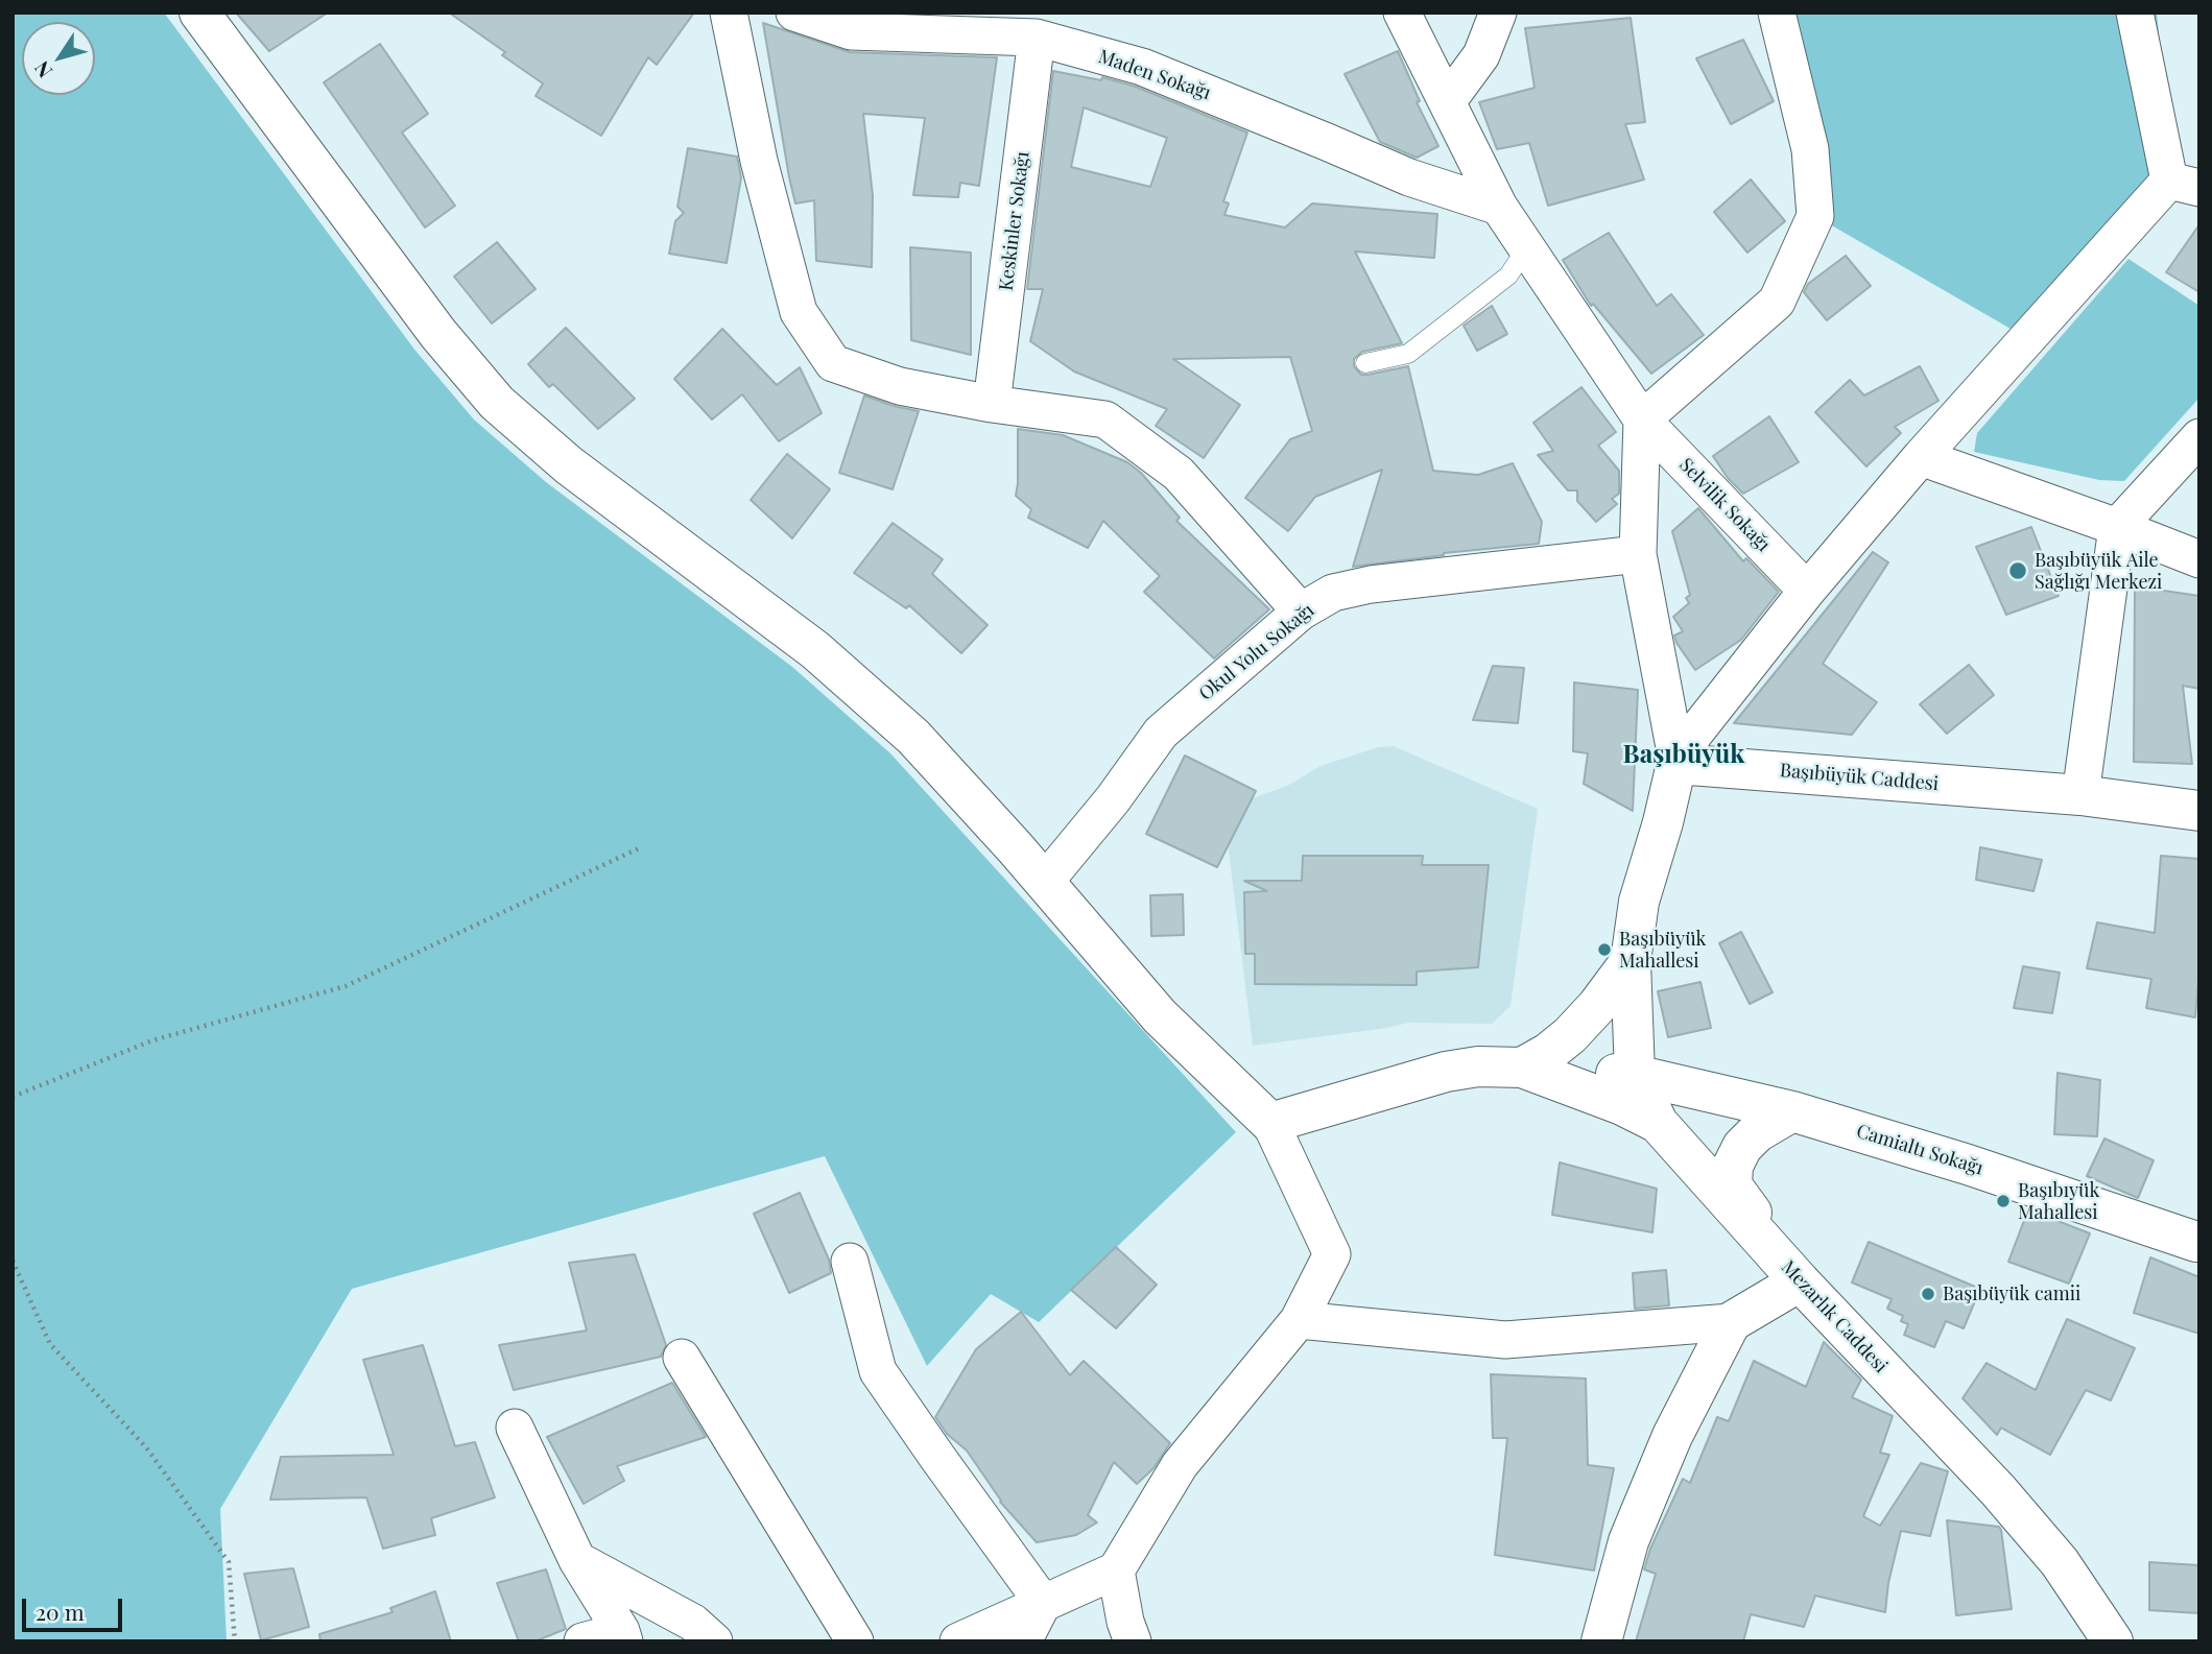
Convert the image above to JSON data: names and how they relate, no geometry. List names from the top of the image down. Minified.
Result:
{"streets":{"main road":["Başıbüyük Caddesi","Camialtı Sokağı","Mezarlık Caddesi"],"street":["Maden Sokağı","Keskinler Sokağı","Selvilik Sokağı","Okul Yolu Sokağı"]},"crossings":[["Maden Sokağı","Keskinler Sokağı"],["Maden Sokağı","Selvilik Sokağı"],["Camialtı Sokağı","Mezarlık Caddesi"]],"districts":["Başıbüyük"],"places":["Başıbüyük Aile Sağlığı Merkezi","Başıbüyük Mahallesi","Başıbıyük Mahallesi","Başıbüyük camii"],"scale_bar":"20 m","north":"bottom left"}
